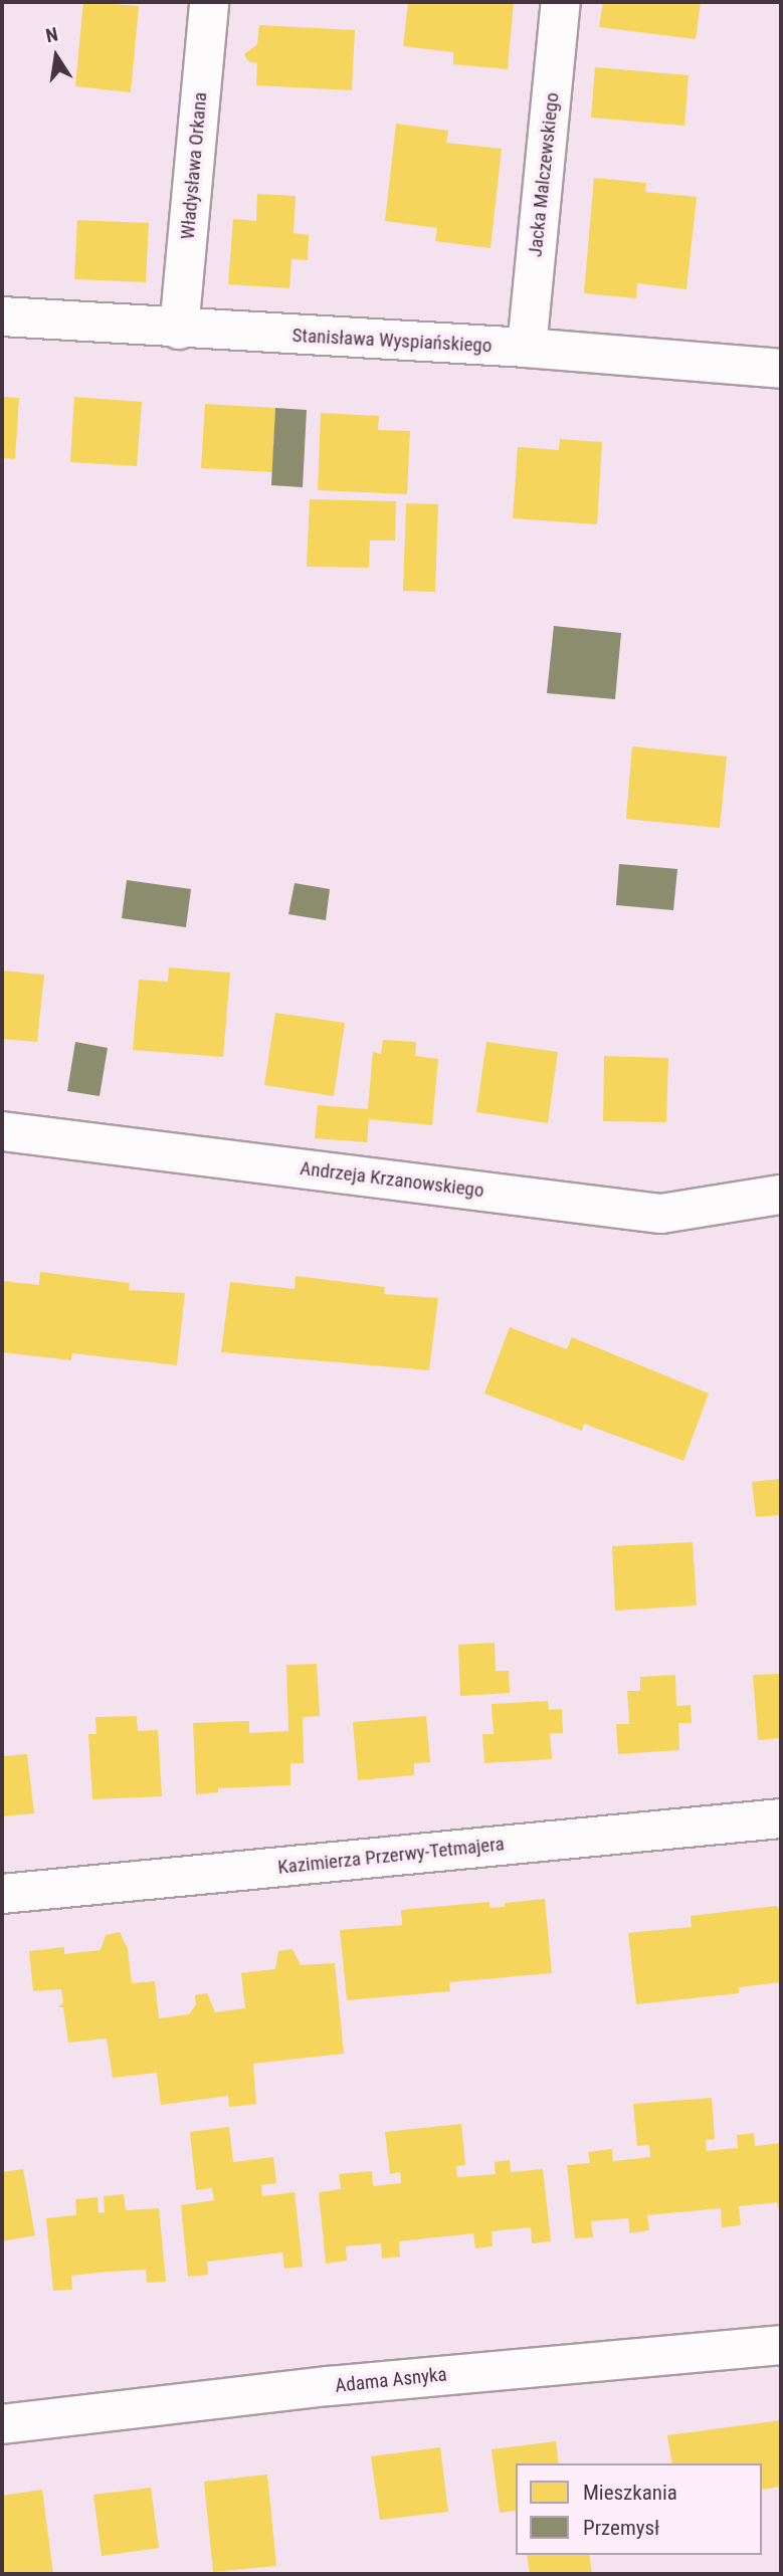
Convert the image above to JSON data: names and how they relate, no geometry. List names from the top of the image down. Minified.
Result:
{"streets":{"street":["Władysława Orkana","Jacka Malczewskiego","Stanisława Wyspiańskiego","Andrzeja Krzanowskiego","Kazimierza Przerwy-Tetmajera","Adama Asnyka"]},"crossings":[["Władysława Orkana","Stanisława Wyspiańskiego"],["Jacka Malczewskiego","Stanisława Wyspiańskiego"]],"legend":["Mieszkania","Przemysł"],"north":"top"}
